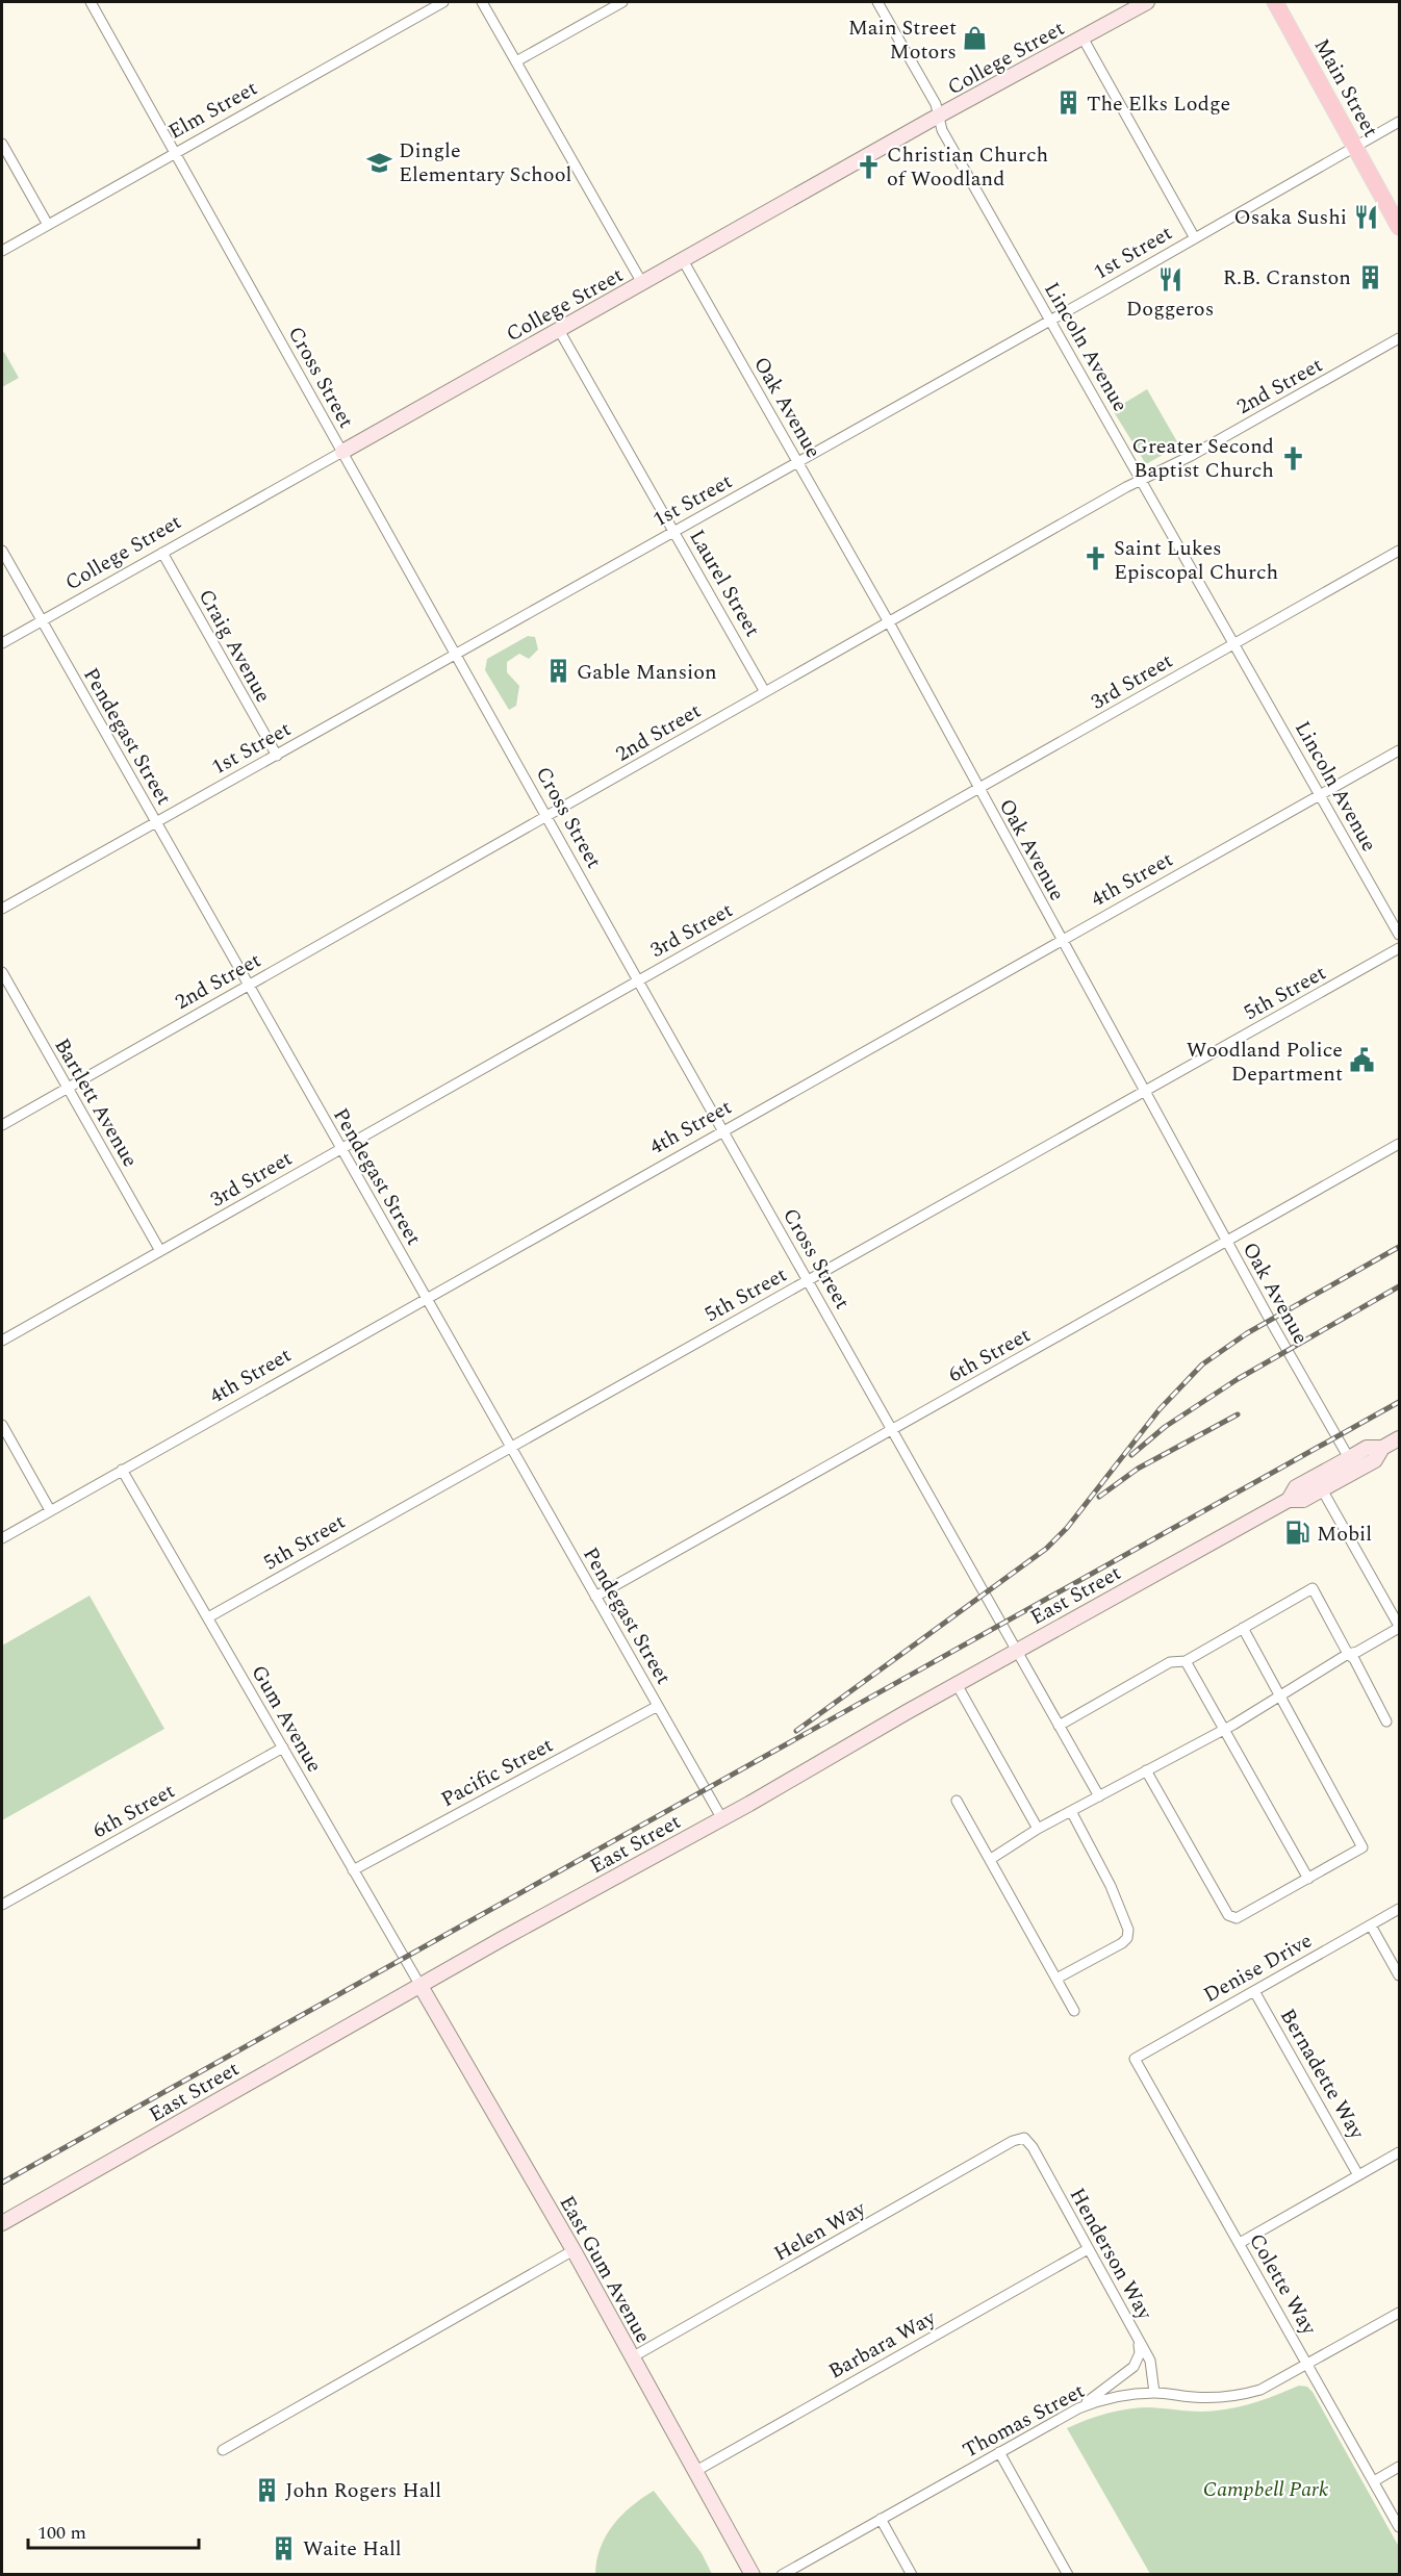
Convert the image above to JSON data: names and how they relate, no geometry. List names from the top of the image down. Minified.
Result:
{"streets":{"main road":["College Street","Main Street","East Street","East Gum Avenue"],"street":["Elm Street","1st Street","Lincoln Avenue","Cross Street","2nd Street","Oak Avenue","Laurel Street","Craig Avenue","3rd Street","Pendegast Street","4th Street","5th Street","Bartlett Avenue","6th Street","Gum Avenue","Pacific Street","Denise Drive","Bernadette Way","Helen Way","Henderson Way","Colette Way","Barbara Way","Thomas Street"]},"crossings":[["College Street","Lincoln Avenue"],["College Street","Cross Street"],["College Street","Oak Avenue"],["College Street","Laurel Street"],["College Street","Craig Avenue"],["College Street","Pendegast Street"],["Main Street","1st Street"],["Elm Street","Cross Street"],["1st Street","Lincoln Avenue"],["1st Street","Cross Street"],["1st Street","Oak Avenue"],["1st Street","Laurel Street"],["1st Street","Craig Avenue"],["1st Street","Pendegast Street"],["Lincoln Avenue","2nd Street"],["Lincoln Avenue","3rd Street"],["Lincoln Avenue","4th Street"],["Cross Street","2nd Street"],["Cross Street","3rd Street"],["Cross Street","4th Street"],["Cross Street","5th Street"],["Cross Street","6th Street"],["Cross Street","East Street"],["2nd Street","Oak Avenue"],["2nd Street","Laurel Street"],["2nd Street","Pendegast Street"],["2nd Street","Bartlett Avenue"],["Oak Avenue","3rd Street"],["Oak Avenue","4th Street"],["Oak Avenue","5th Street"],["Oak Avenue","6th Street"],["Oak Avenue","East Street"],["3rd Street","Pendegast Street"],["3rd Street","Bartlett Avenue"],["Pendegast Street","4th Street"],["Pendegast Street","5th Street"],["Pendegast Street","6th Street"],["Pendegast Street","East Street"],["Pendegast Street","Pacific Street"],["4th Street","Gum Avenue"],["5th Street","Gum Avenue"],["6th Street","Gum Avenue"],["East Street","Gum Avenue"],["East Street","East Gum Avenue"],["Gum Avenue","Pacific Street"],["Gum Avenue","East Gum Avenue"],["Denise Drive","Bernadette Way"],["Denise Drive","Colette Way"],["Helen Way","Henderson Way"],["Helen Way","East Gum Avenue"],["Henderson Way","Barbara Way"],["Henderson Way","Thomas Street"],["East Gum Avenue","Barbara Way"],["Colette Way","Thomas Street"]],"parks":["Campbell Park"],"places":{"shop":["Main Street Motors"],"building":["The Elks Lodge","R.B. Cranston","Gable Mansion","John Rogers Hall","Waite Hall"],"school or university":["Dingle Elementary School"],"church":["Christian Church of Woodland","Greater Second Baptist Church","Saint Lukes Episcopal Church"],"restaurant":["Osaka Sushi","Doggeros"],"public building":["Woodland Police Department"],"fuel station":["Mobil"]},"scale_bar":"100 m"}
